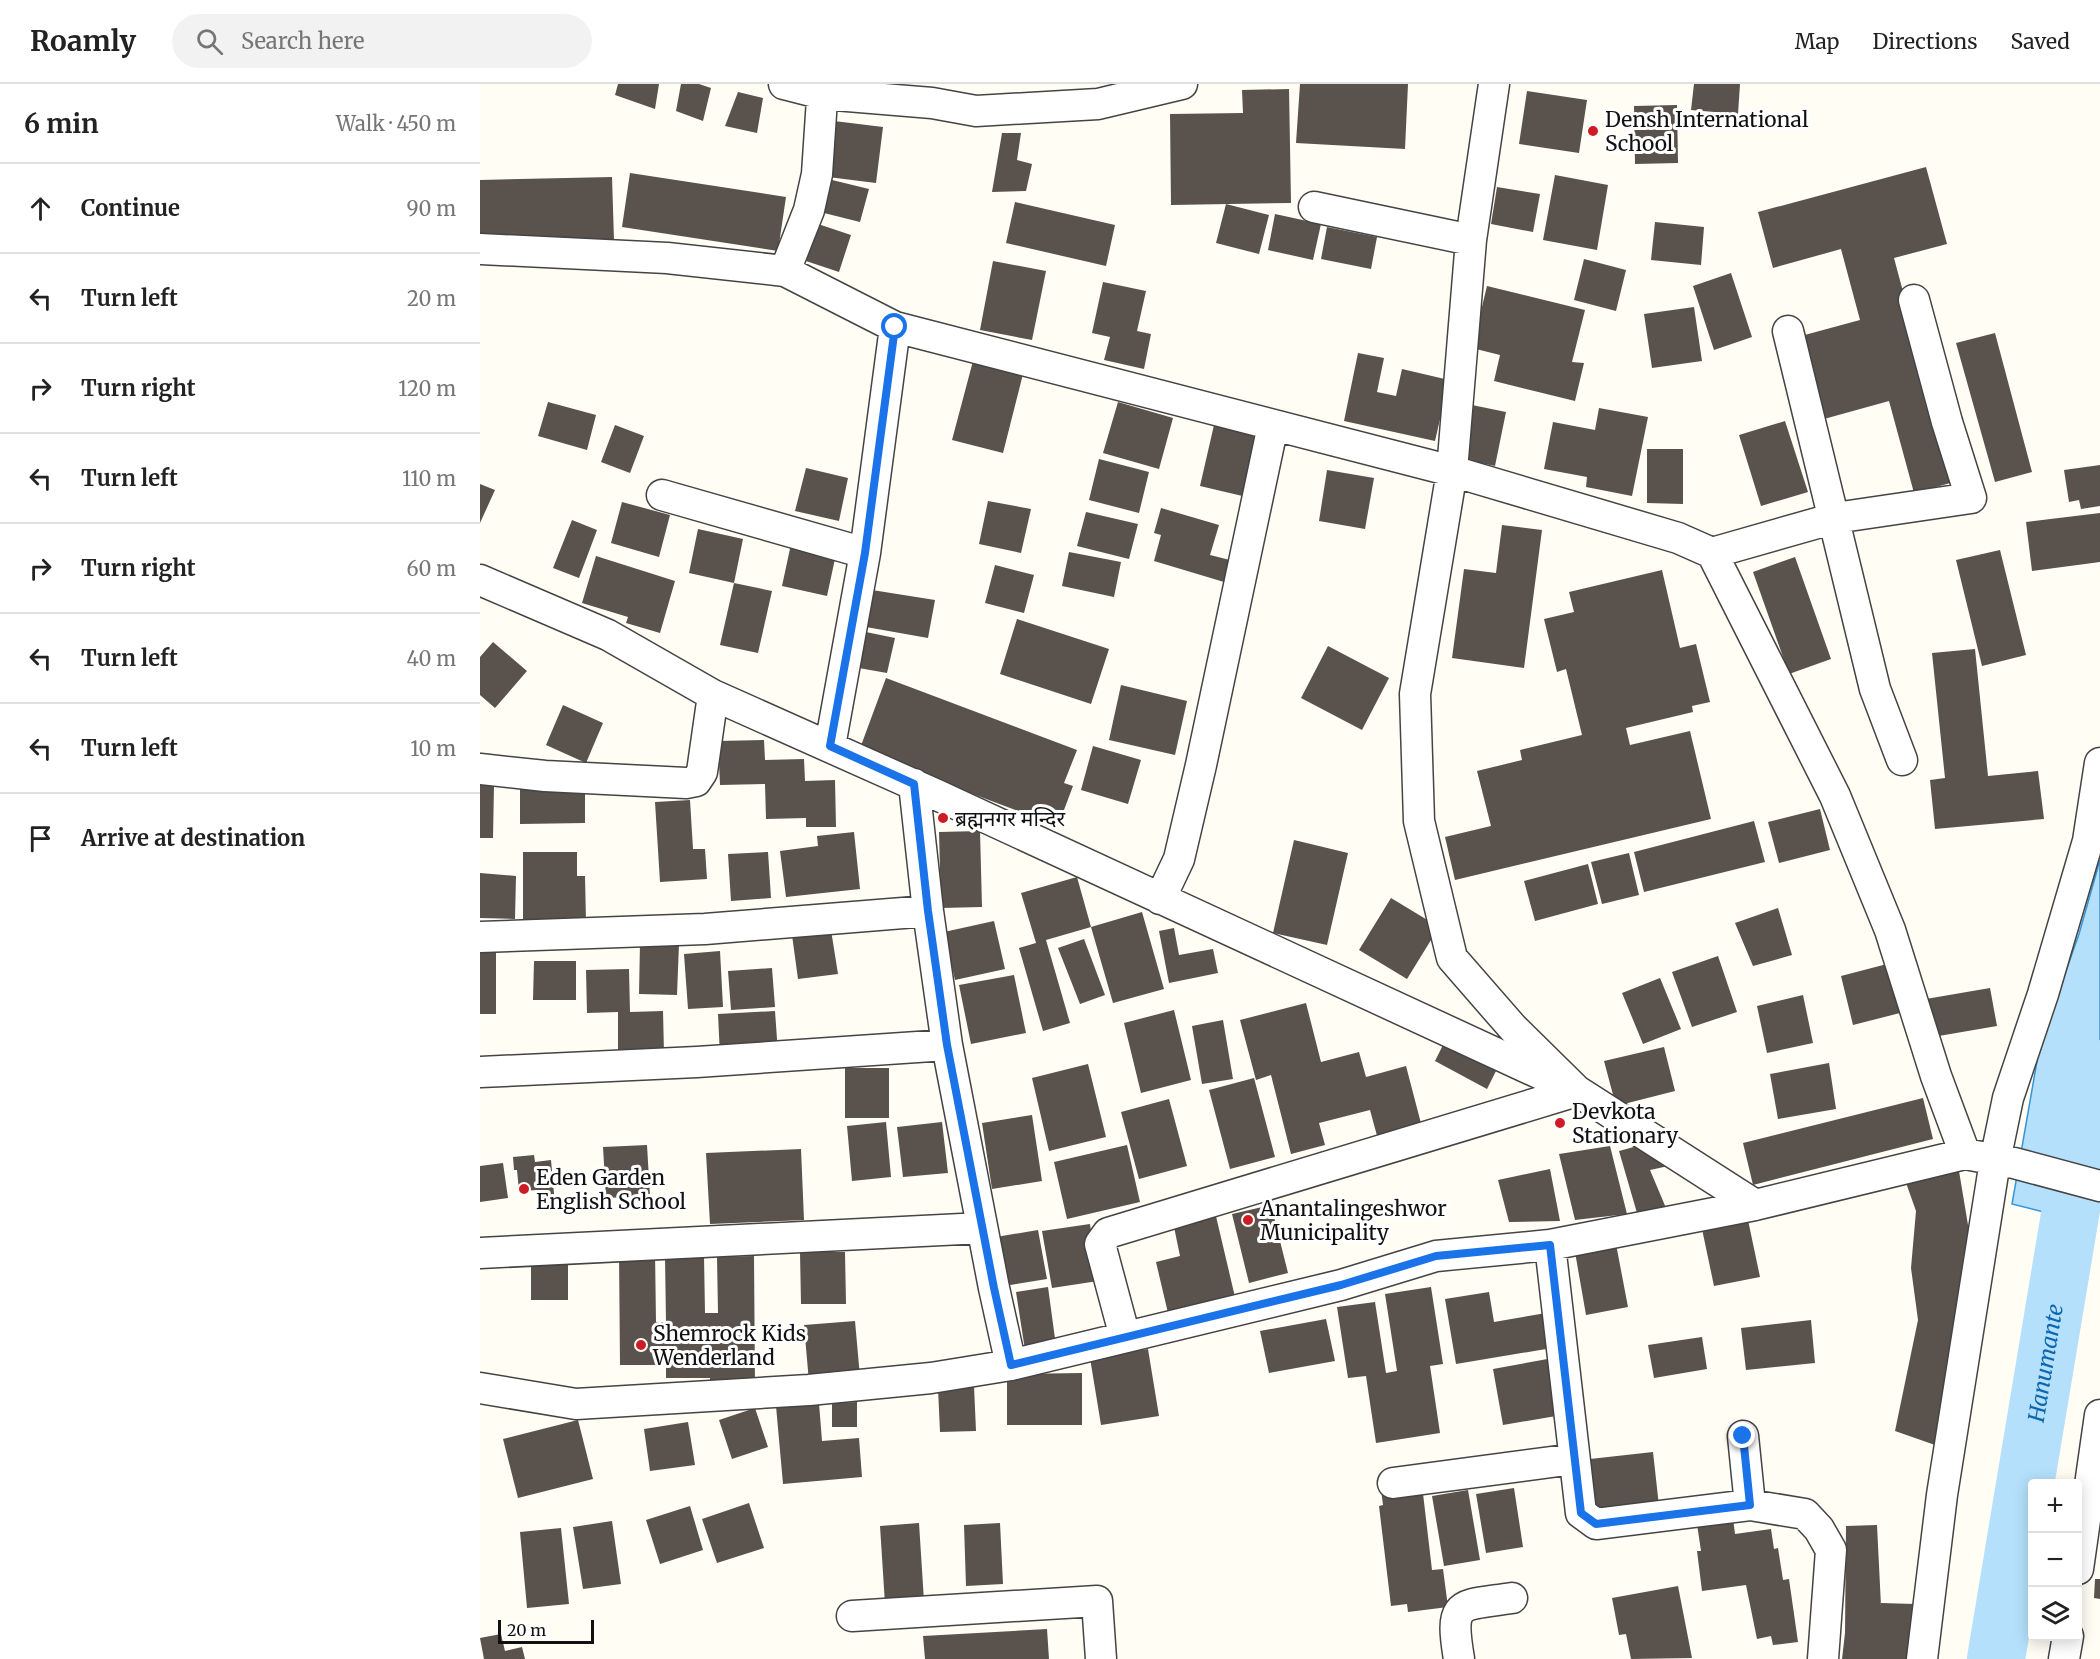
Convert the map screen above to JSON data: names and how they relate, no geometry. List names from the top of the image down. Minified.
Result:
{"water":["Hanumante"],"places":["Densh International School","ब्रह्मनगर मन्दिर","Devkota Stationary","Eden Garden English School","Anantalingeshwor Municipality","Shemrock Kids Wenderland"],"scale_bar":"20 m","page":{"header":"Roamly","search":"Search here","nav":["Map","Directions","Saved"],"heading":["6 min","Walk · 450 m"],"list":[["Continue","90 m"],["Turn left","20 m"],["Turn right","120 m"],["Turn left","110 m"],["Turn right","60 m"],["Turn left","40 m"],["Turn left","10 m"],"Arrive at destination"],"map_buttons":["+","−"],"scale":"20 m"}}
